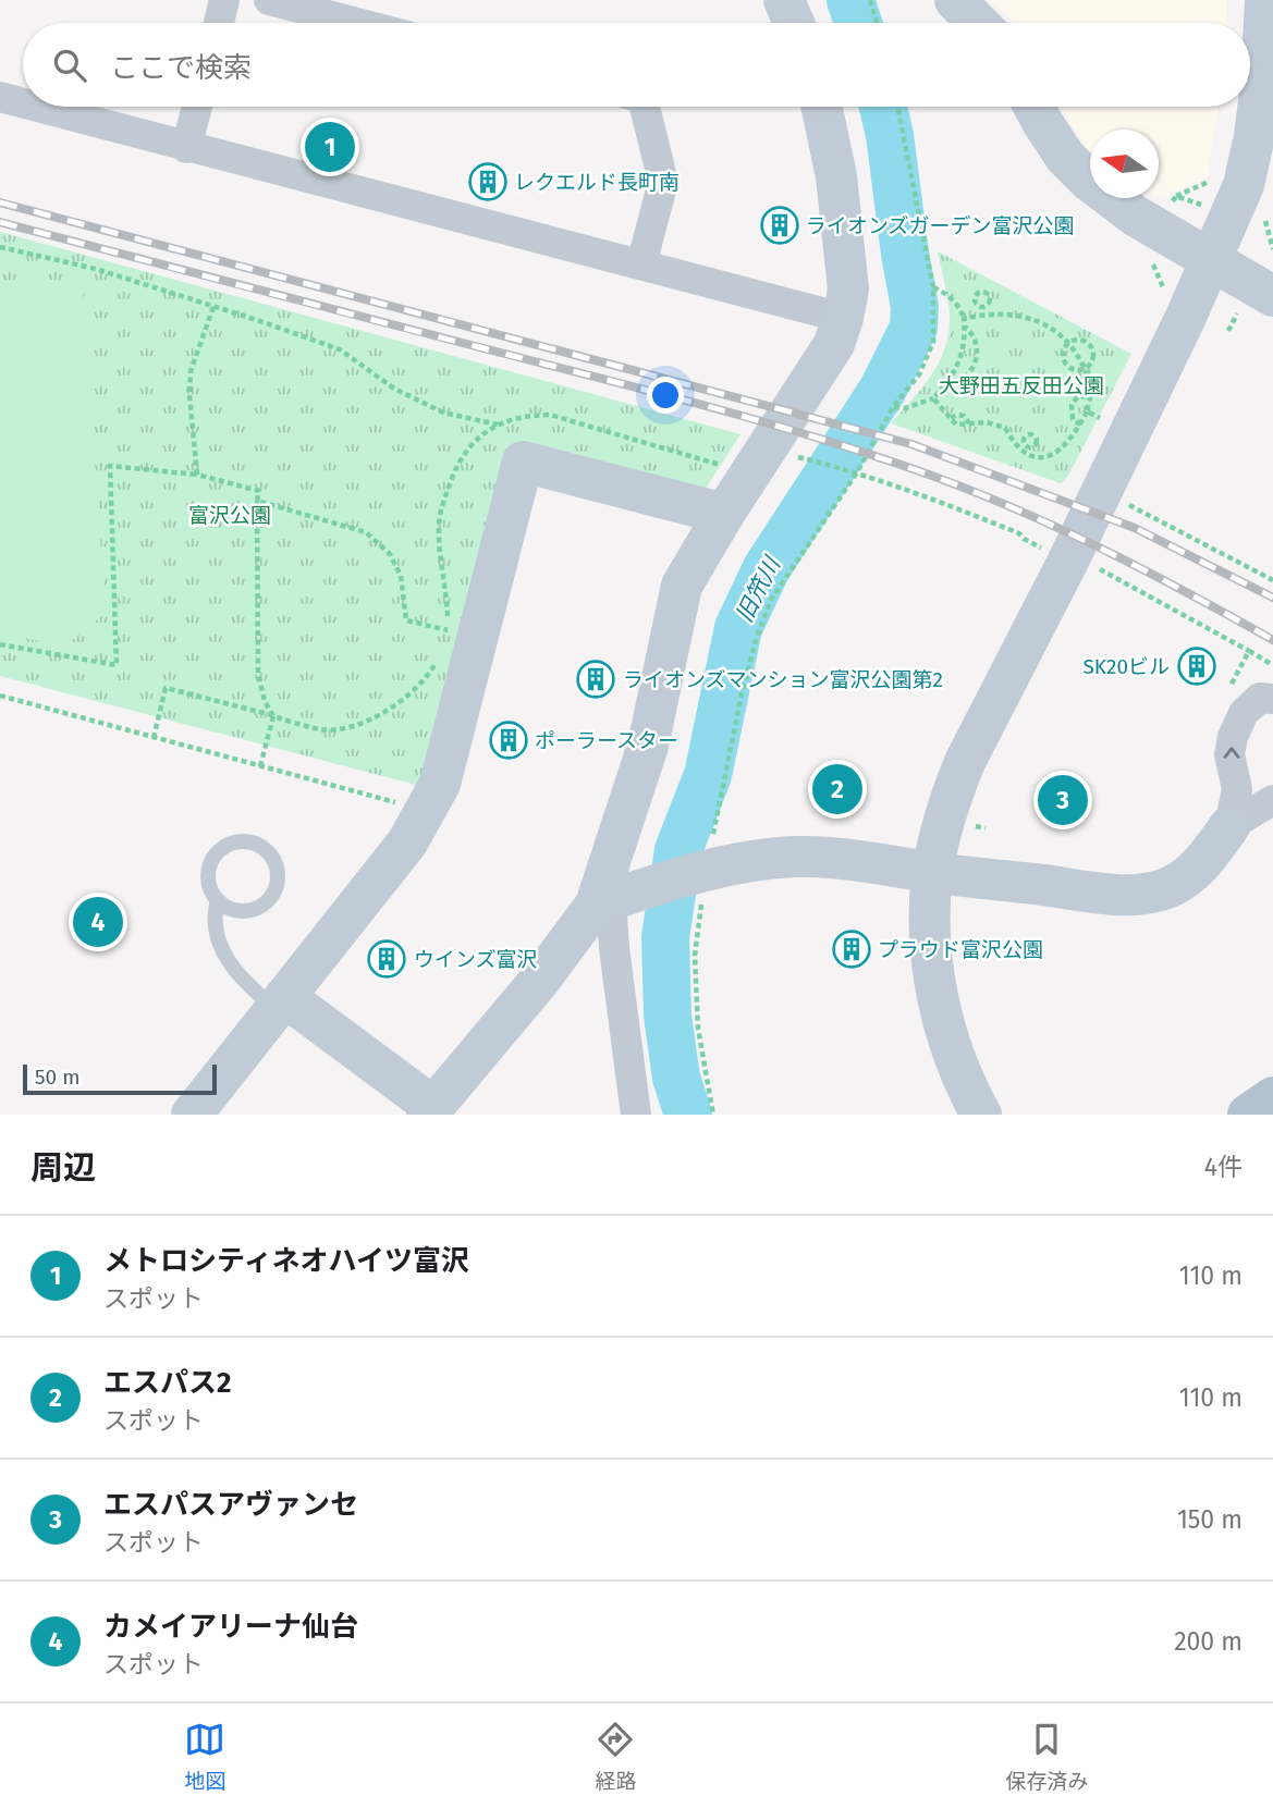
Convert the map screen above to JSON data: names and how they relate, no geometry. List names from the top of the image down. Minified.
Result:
{"water":["旧笊川"],"parks":["大野田五反田公園","富沢公園"],"places":{"building":["レクエルド長町南","ライオンズガーデン富沢公園","SK20ビル","ライオンズマンション富沢公園第2","ポーラースター","プラウド富沢公園","ウインズ富沢"]},"scale_bar":"50 m","north":"left","page":{"search":"ここで検索","pins":["1","2","3","4"],"scale":"50 m","heading":["周辺","4件"],"list":[{"mark":"1","name":"メトロシティネオハイツ富沢","note":"スポット","value":"110 m"},{"mark":"2","name":"エスパス2","note":"スポット","value":"110 m"},{"mark":"3","name":"エスパスアヴァンセ","note":"スポット","value":"150 m"},{"mark":"4","name":"カメイアリーナ仙台","note":"スポット","value":"200 m"}],"nav":["地図","経路","保存済み"]}}
